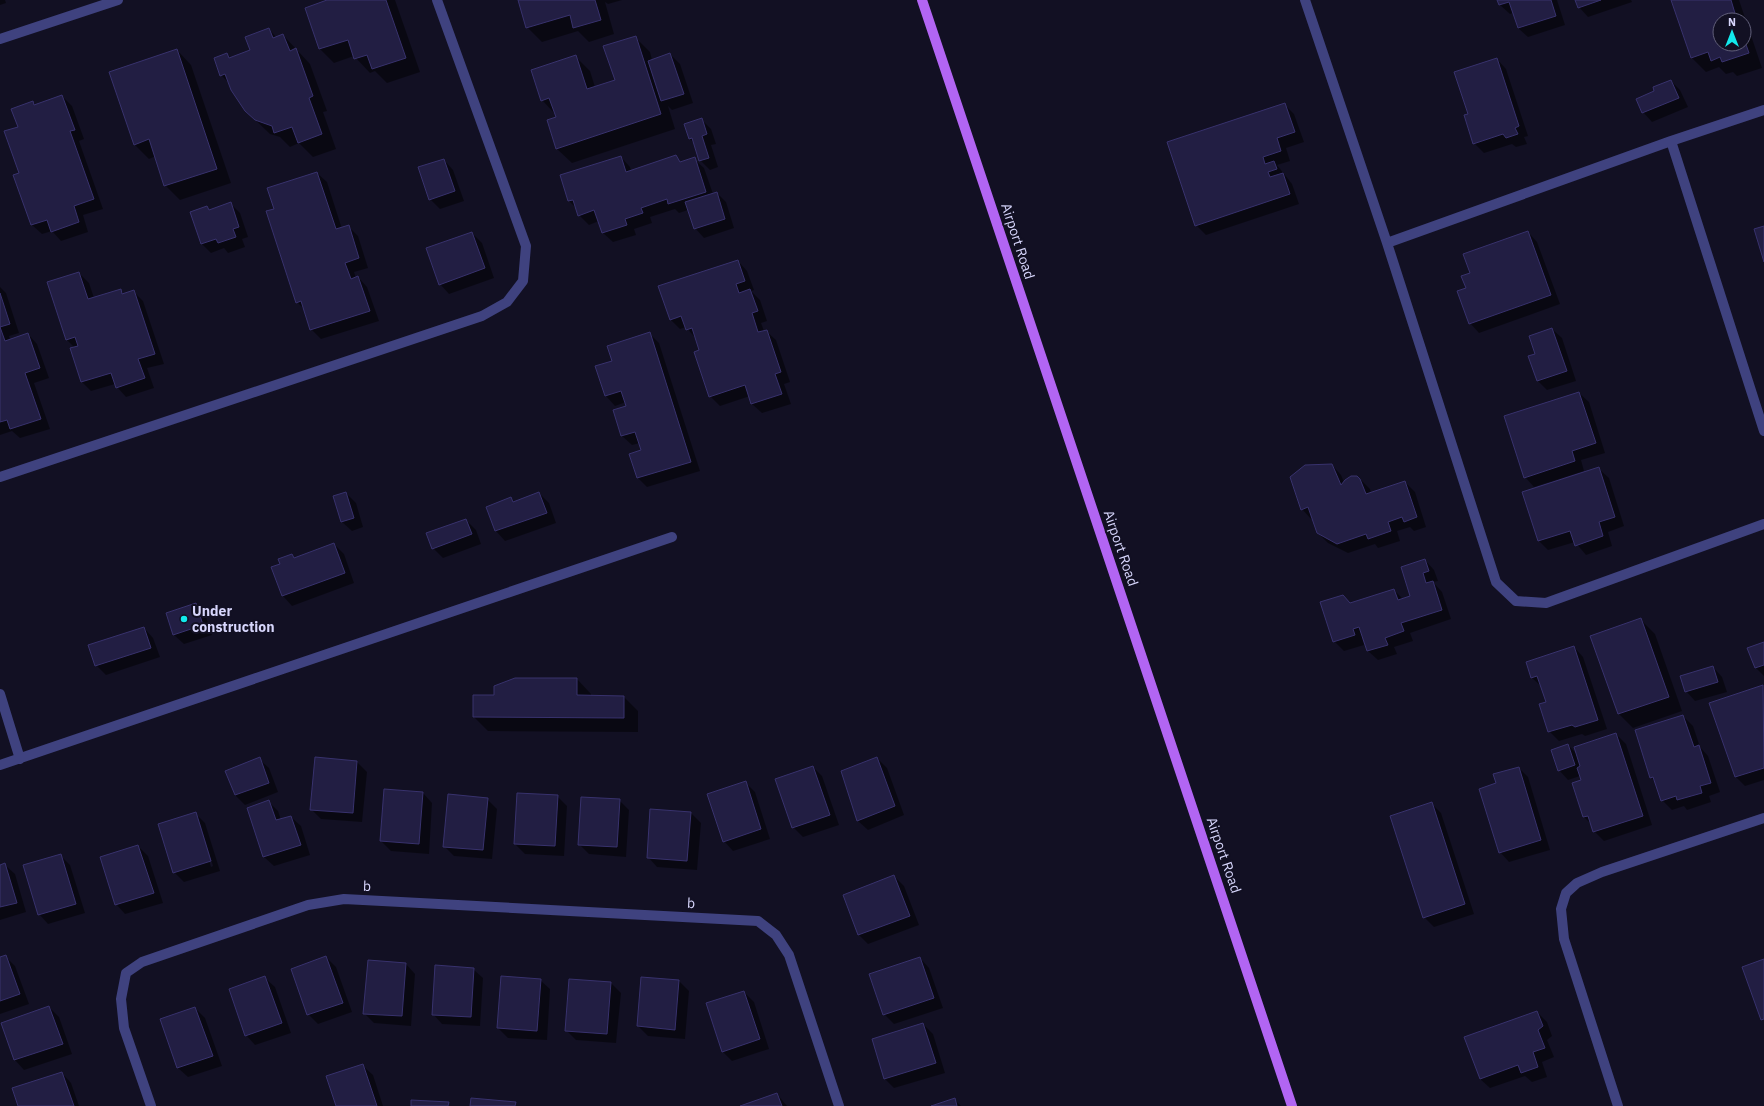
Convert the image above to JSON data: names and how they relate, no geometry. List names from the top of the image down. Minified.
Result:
{"streets":{"main road":["Airport Road"],"street":["b"]},"places":["Under construction"],"north":"top"}
